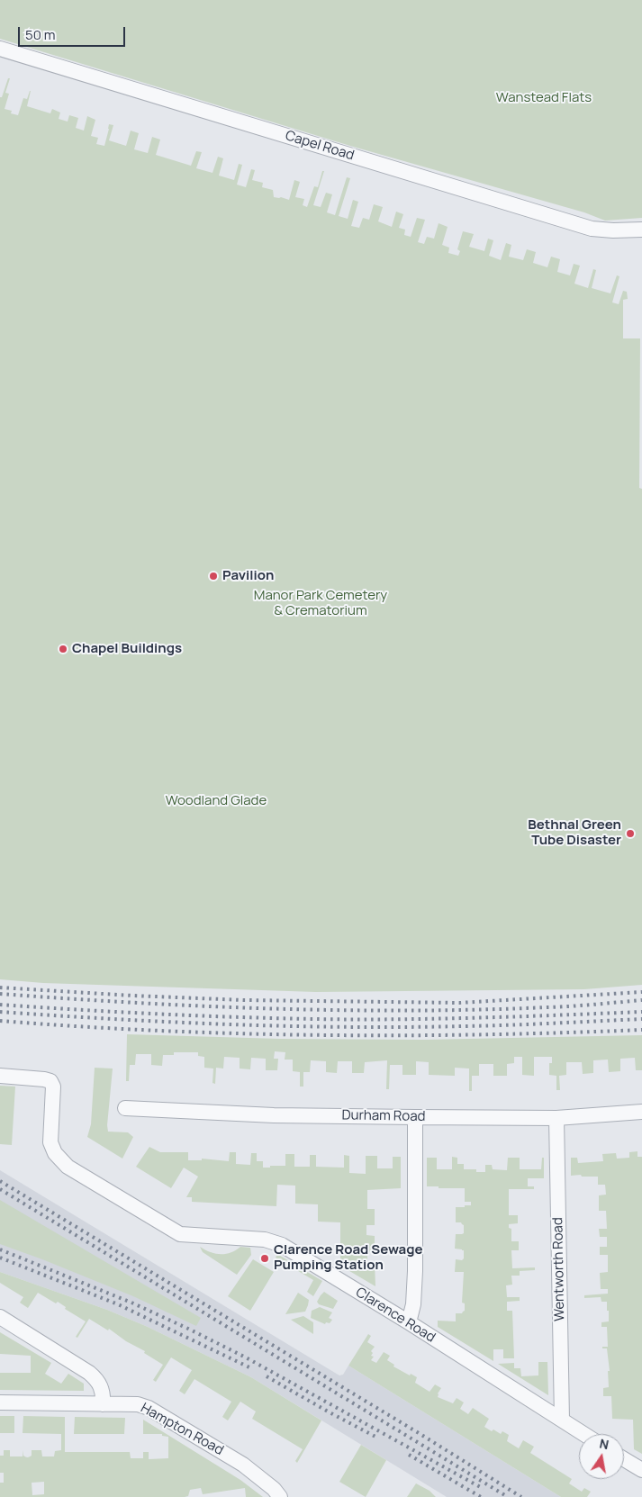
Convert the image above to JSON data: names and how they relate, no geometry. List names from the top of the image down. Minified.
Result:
{"streets":{"street":["Capel Road","Durham Road","Wentworth Road","Clarence Road","Hampton Road"]},"crossings":[["Durham Road","Wentworth Road"],["Wentworth Road","Clarence Road"]],"parks":["Wanstead Flats","Manor Park Cemetery & Crematorium","Woodland Glade"],"places":["Pavilion","Chapel Buildings","Bethnal Green Tube Disaster","Clarence Road Sewage Pumping Station"],"scale_bar":"50 m","north":"top"}
